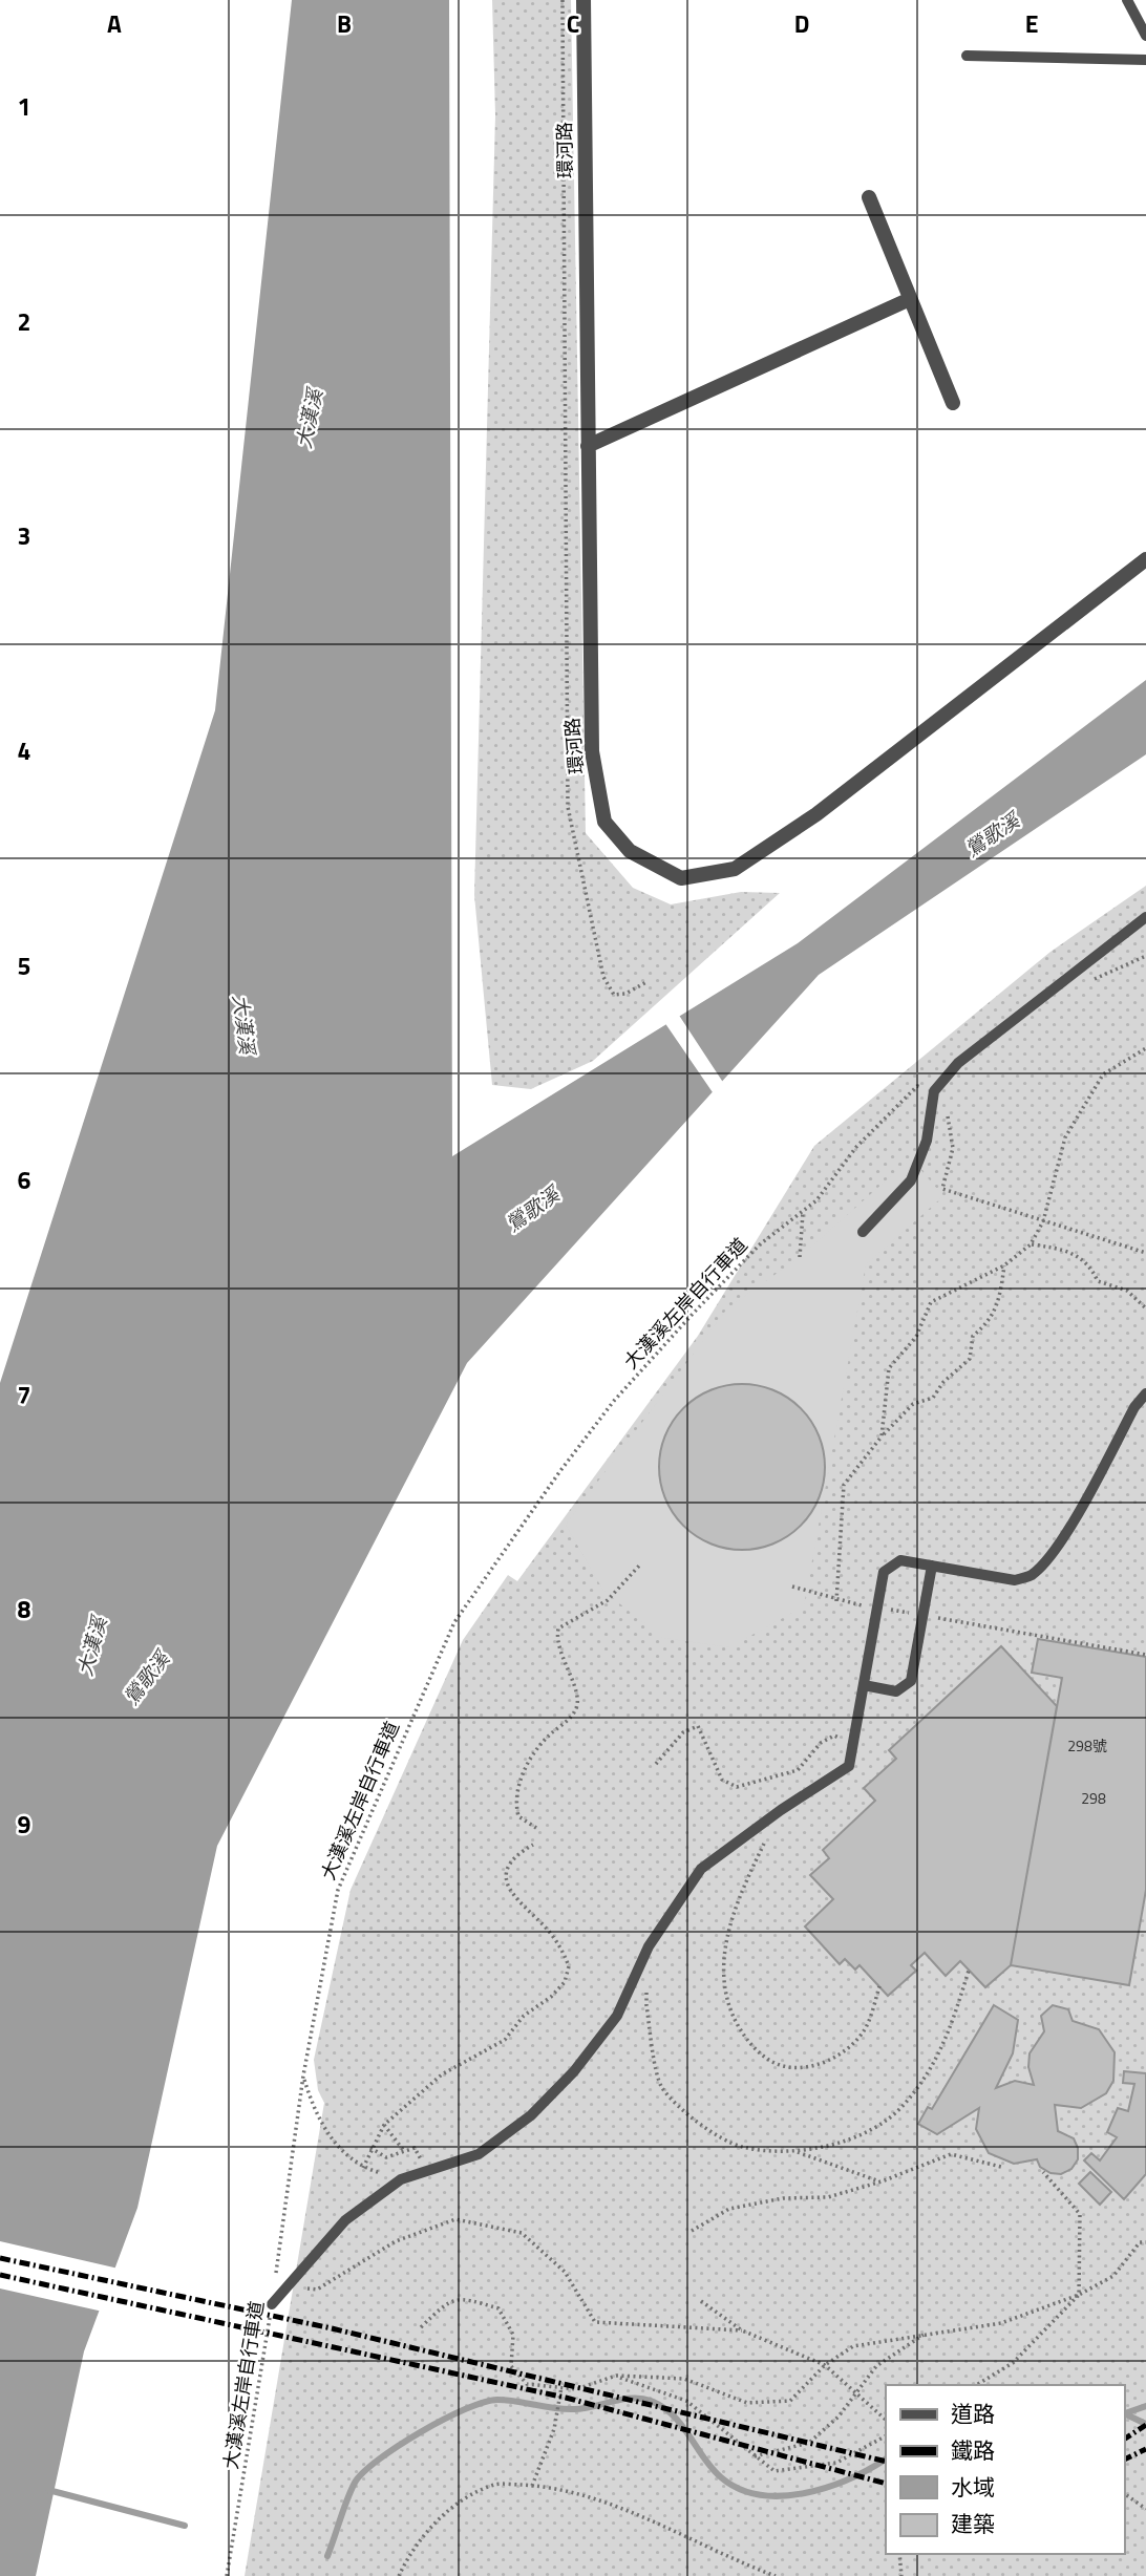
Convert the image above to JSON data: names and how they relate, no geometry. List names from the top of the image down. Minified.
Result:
{"streets":{"street":["環河路"],"path":["大漢溪左岸自行車道"]},"water":["大漢溪","鶯歌溪"],"house_numbers":["298號","298"],"legend":["道路","鐵路","水域","建築"],"grid":{"columns":["A","B","C","D","E"],"rows":["1","2","3","4","5","6","7","8","9"]}}
